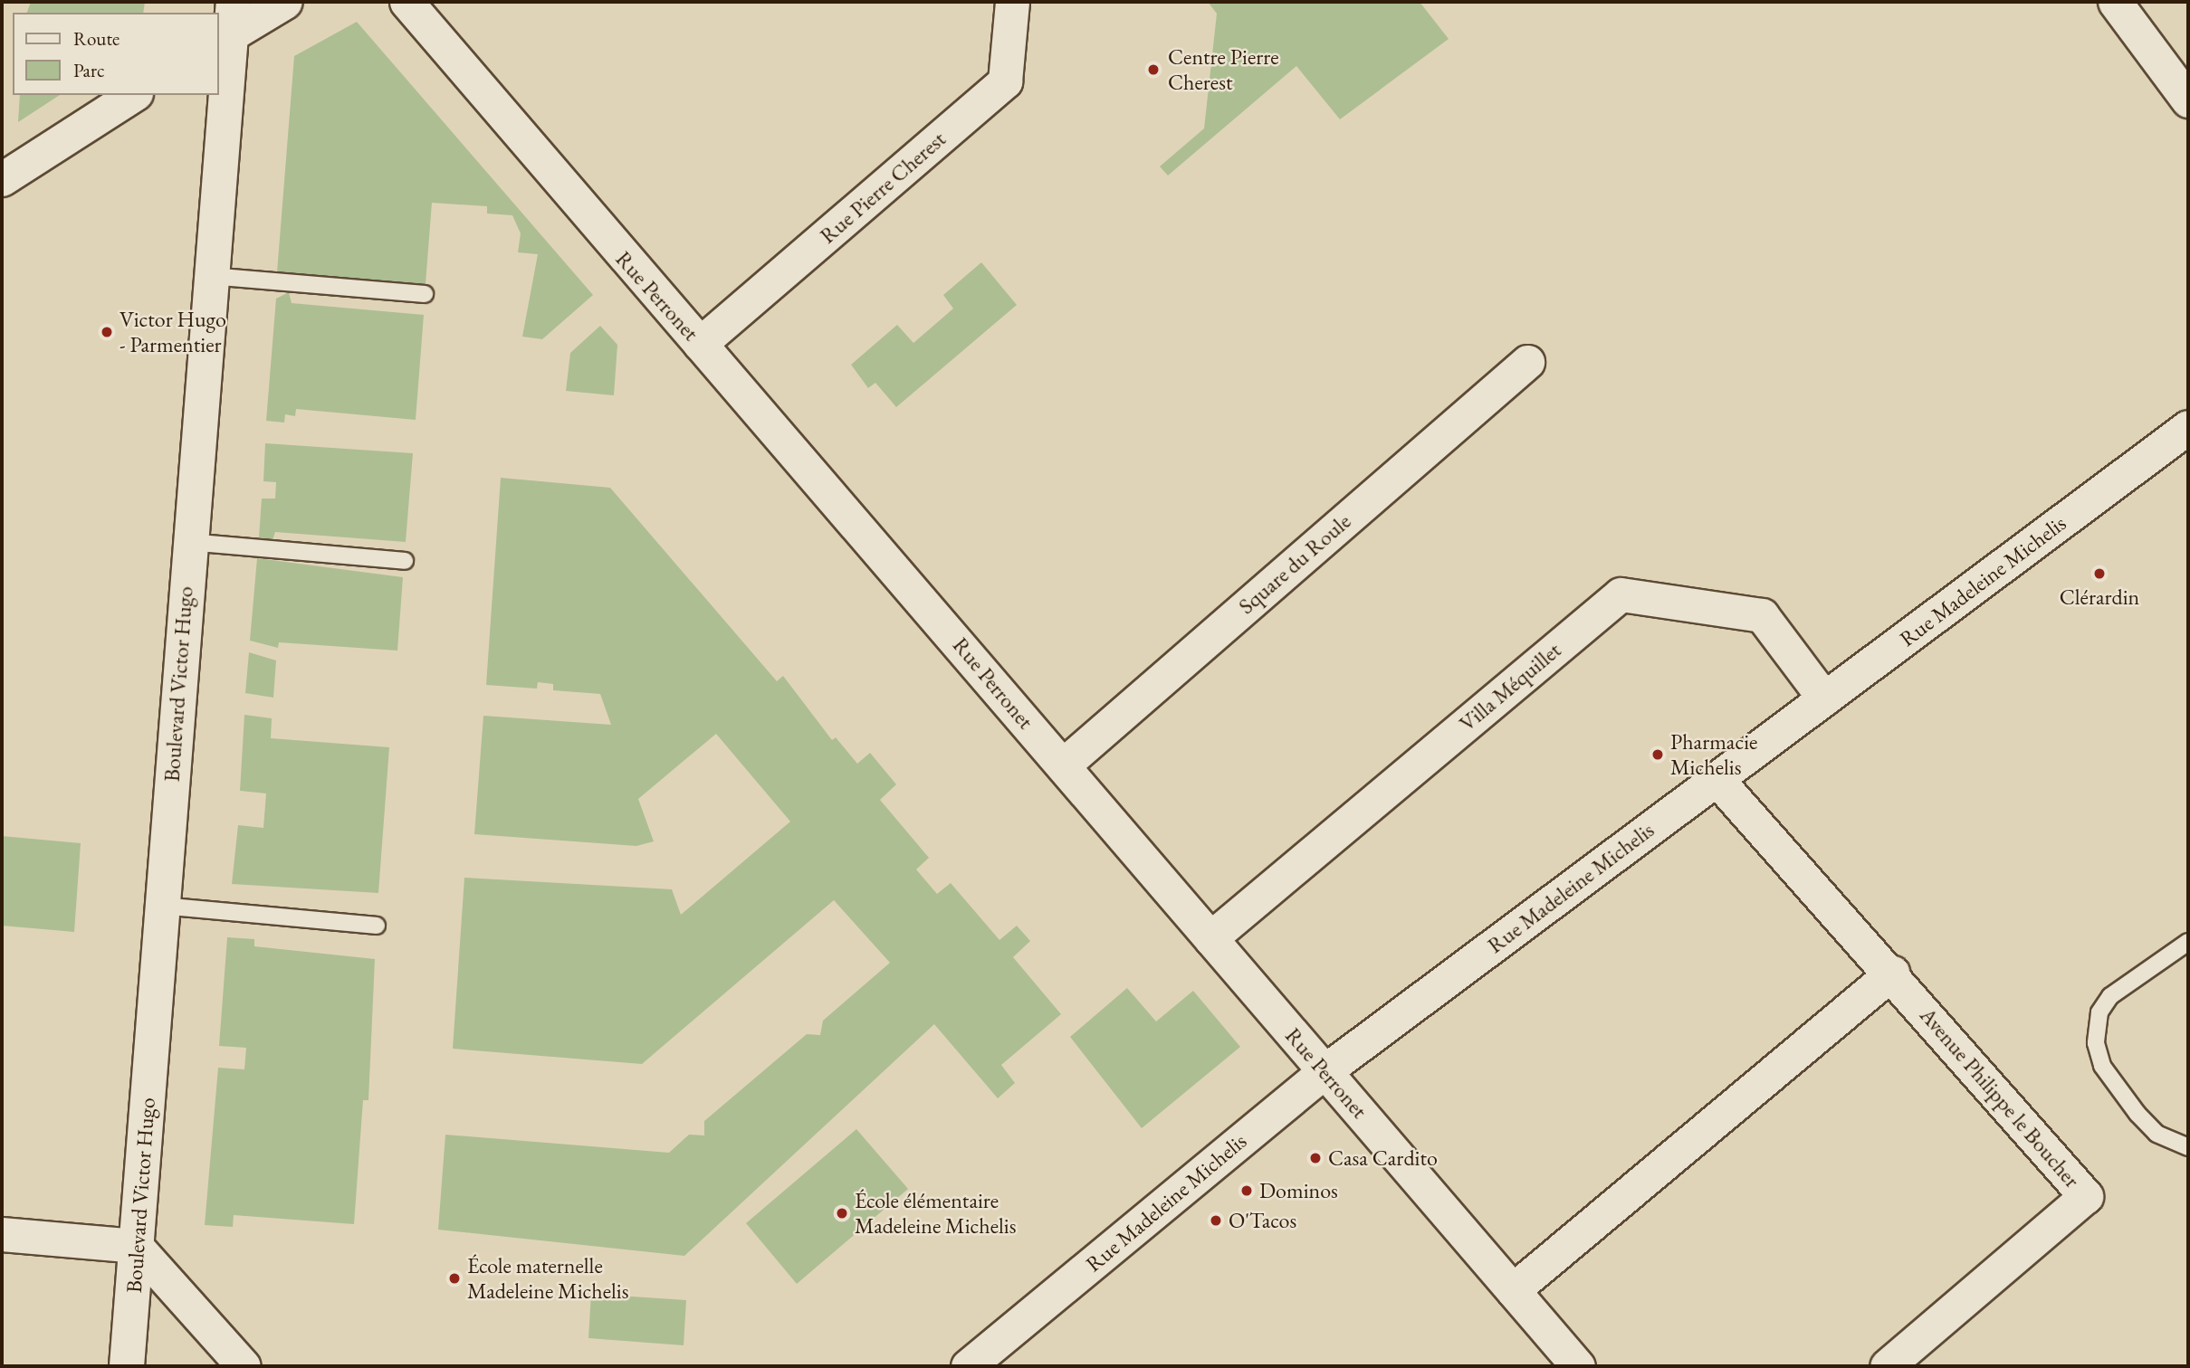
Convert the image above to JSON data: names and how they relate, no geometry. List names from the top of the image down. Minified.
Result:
{"streets":{"street":["Rue Pierre Cherest","Rue Perronet","Square du Roule","Rue Madeleine Michelis","Boulevard Victor Hugo","Villa Méquillet","Avenue Philippe le Boucher"]},"crossings":[["Rue Pierre Cherest","Rue Perronet"],["Rue Perronet","Square du Roule"],["Rue Perronet","Rue Madeleine Michelis"],["Rue Perronet","Villa Méquillet"],["Rue Madeleine Michelis","Villa Méquillet"],["Rue Madeleine Michelis","Avenue Philippe le Boucher"]],"places":["Centre Pierre Cherest","Victor Hugo - Parmentier","Clérardin","Pharmacie Michelis","Casa Cardito","Dominos","École élémentaire Madeleine Michelis","O'Tacos","École maternelle Madeleine Michelis"],"legend":["Route","Parc"]}
